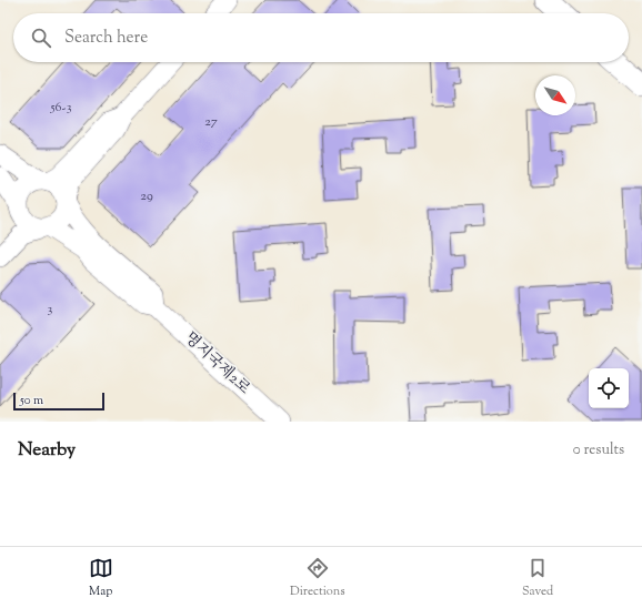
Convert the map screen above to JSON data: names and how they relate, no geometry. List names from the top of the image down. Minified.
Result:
{"streets":{"street":["명지국제2로"]},"house_numbers":["56-3","27","29","3"],"scale_bar":"50 m","north":"bottom right","page":{"search":"Search here","scale":"50 m","heading":["Nearby","0 results"],"nav":["Map","Directions","Saved"]}}
